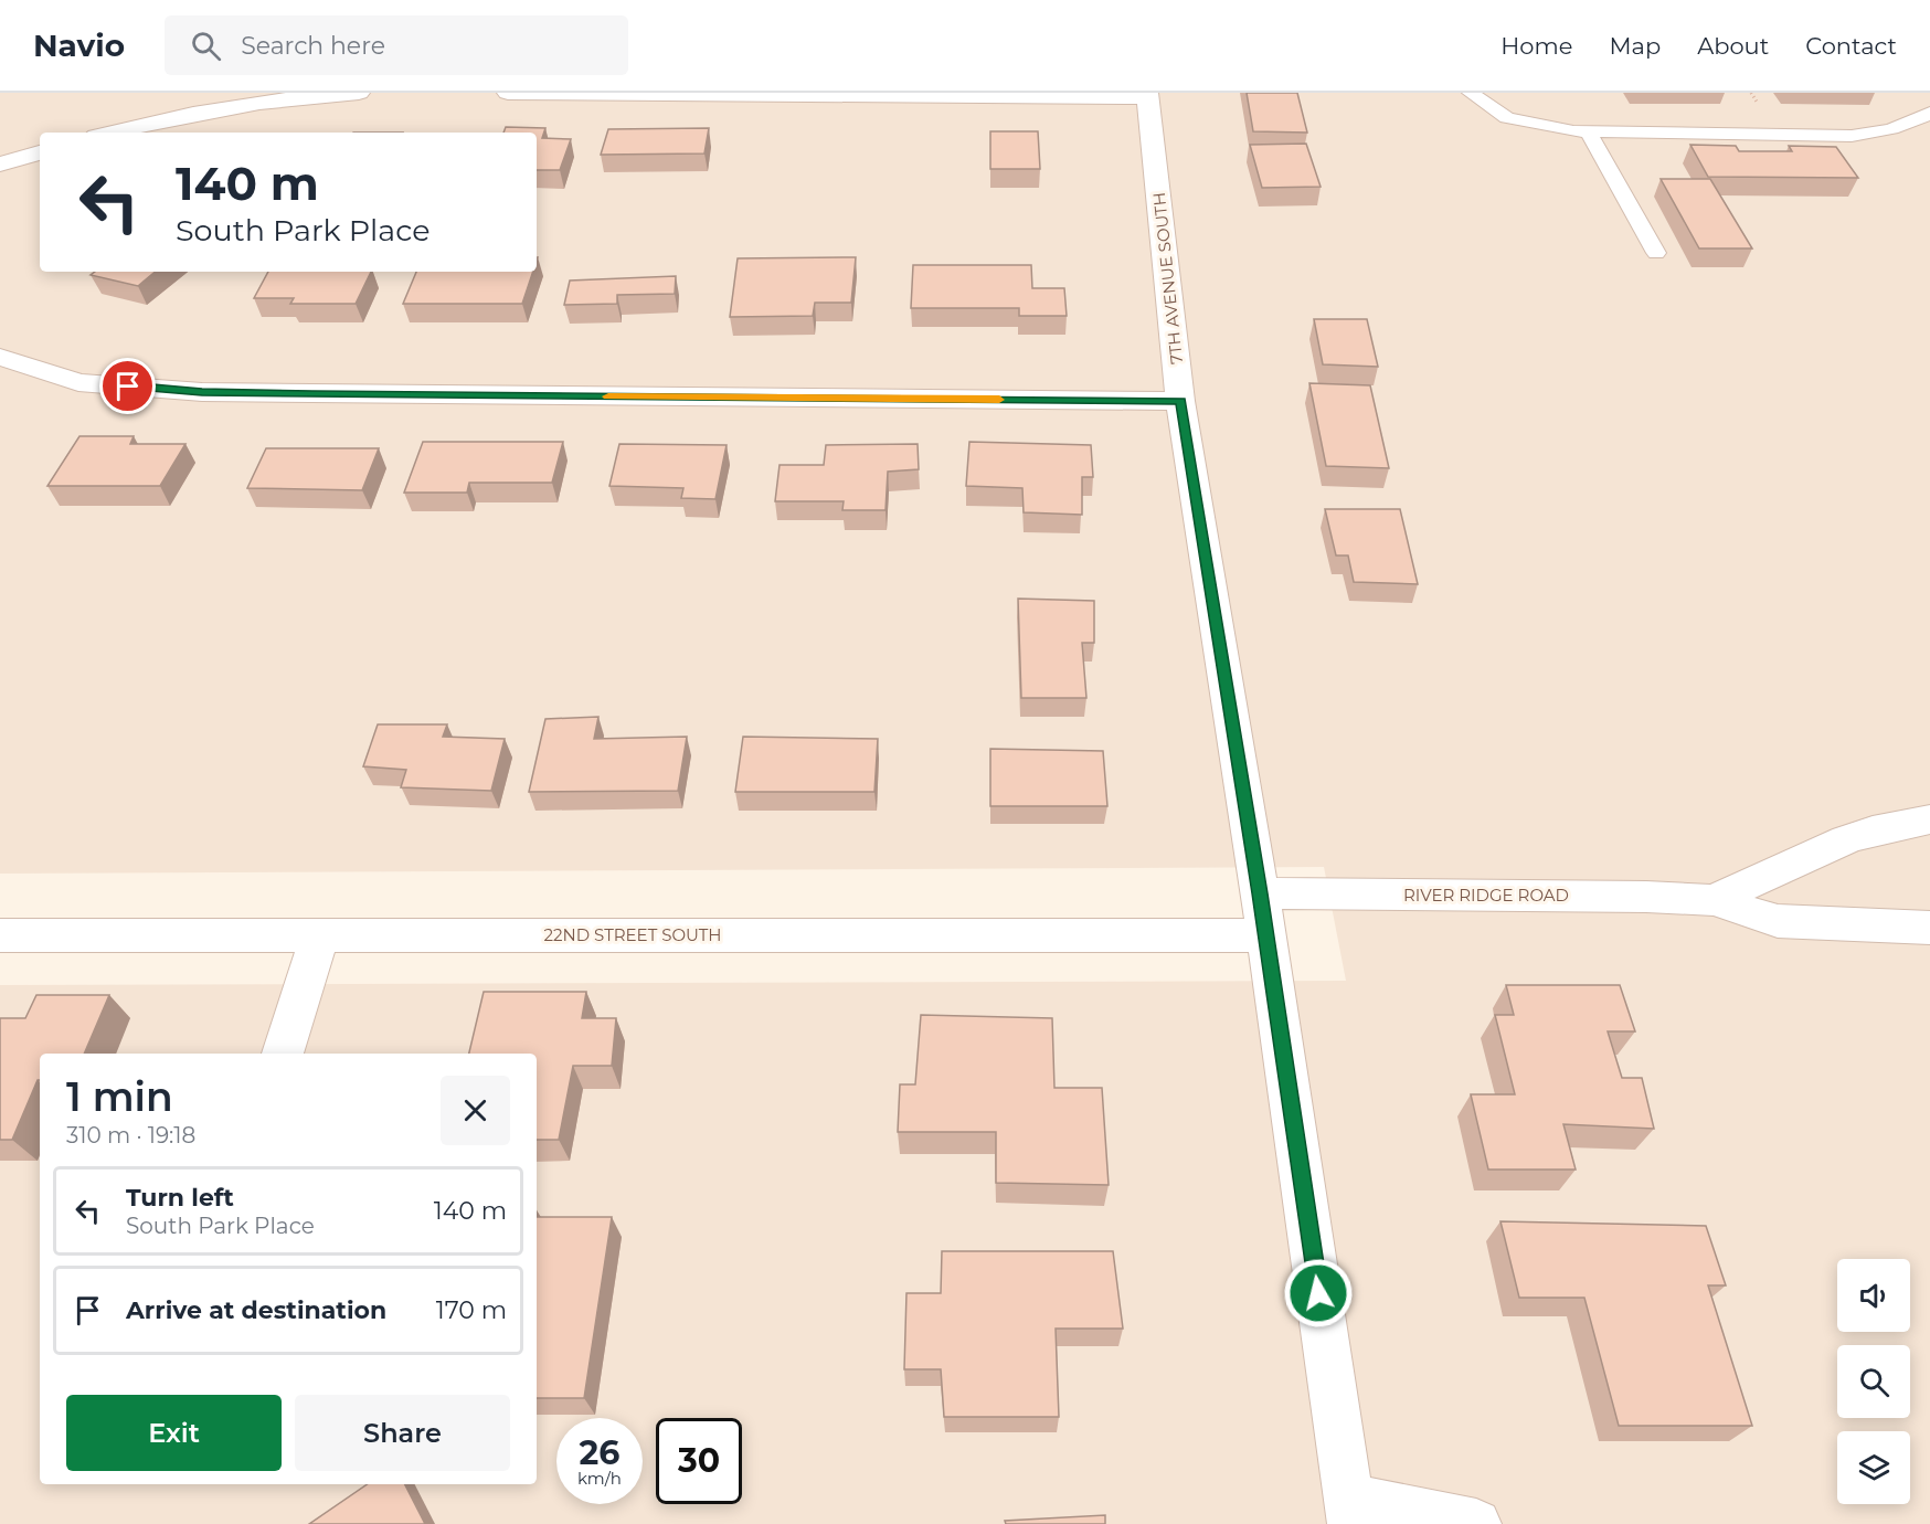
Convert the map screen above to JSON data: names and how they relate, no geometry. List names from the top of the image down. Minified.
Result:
{"streets":{"street":["7TH AVENUE SOUTH","RIVER RIDGE ROAD","22ND STREET SOUTH"]},"crossings":[["7TH AVENUE SOUTH","RIVER RIDGE ROAD"],["7TH AVENUE SOUTH","22ND STREET SOUTH"]],"page":{"header":"Navio","search":"Search here","nav":["Home","Map","About","Contact"],"turn":["140 m","South Park Place"],"heading":["1 min","310 m · 19:18"],"list":[{"name":"Turn left","note":"South Park Place","value":"140 m"},{"name":"Arrive at destination","value":"170 m"}],"buttons":["Exit","Share"],"speed":"26 km/h","limit":"30"}}
